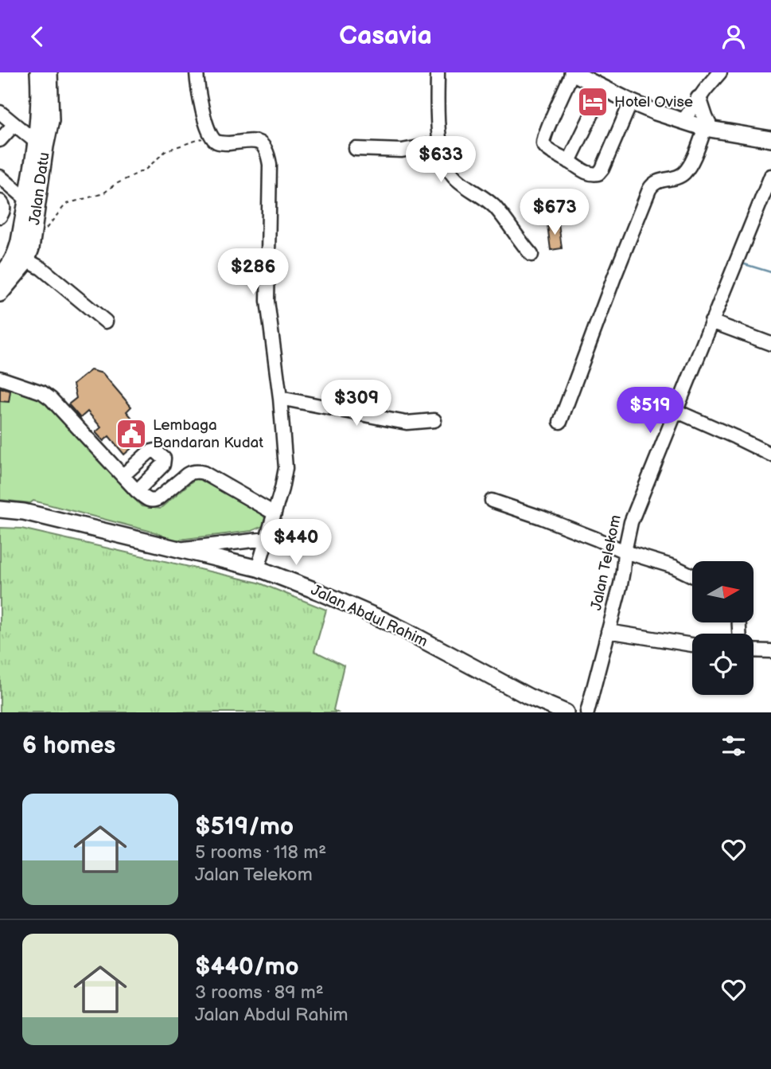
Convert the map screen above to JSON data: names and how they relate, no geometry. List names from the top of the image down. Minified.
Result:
{"streets":{"main road":["Jalan Datu","Jalan Abdul Rahim"],"street":["Jalan Telekom"]},"places":{"hotel":["Hotel Ovise"],"public building":["Lembaga Bandaran Kudat"]},"north":"right","page":{"header":"Casavia","price":["$633","$673","$286","$309","$519","$440"],"heading":"6 homes","list":[{"name":"$519/mo","note":"5 rooms · 118 m² · Jalan Telekom"},{"name":"$440/mo","note":"3 rooms · 89 m² · Jalan Abdul Rahim"}]}}
